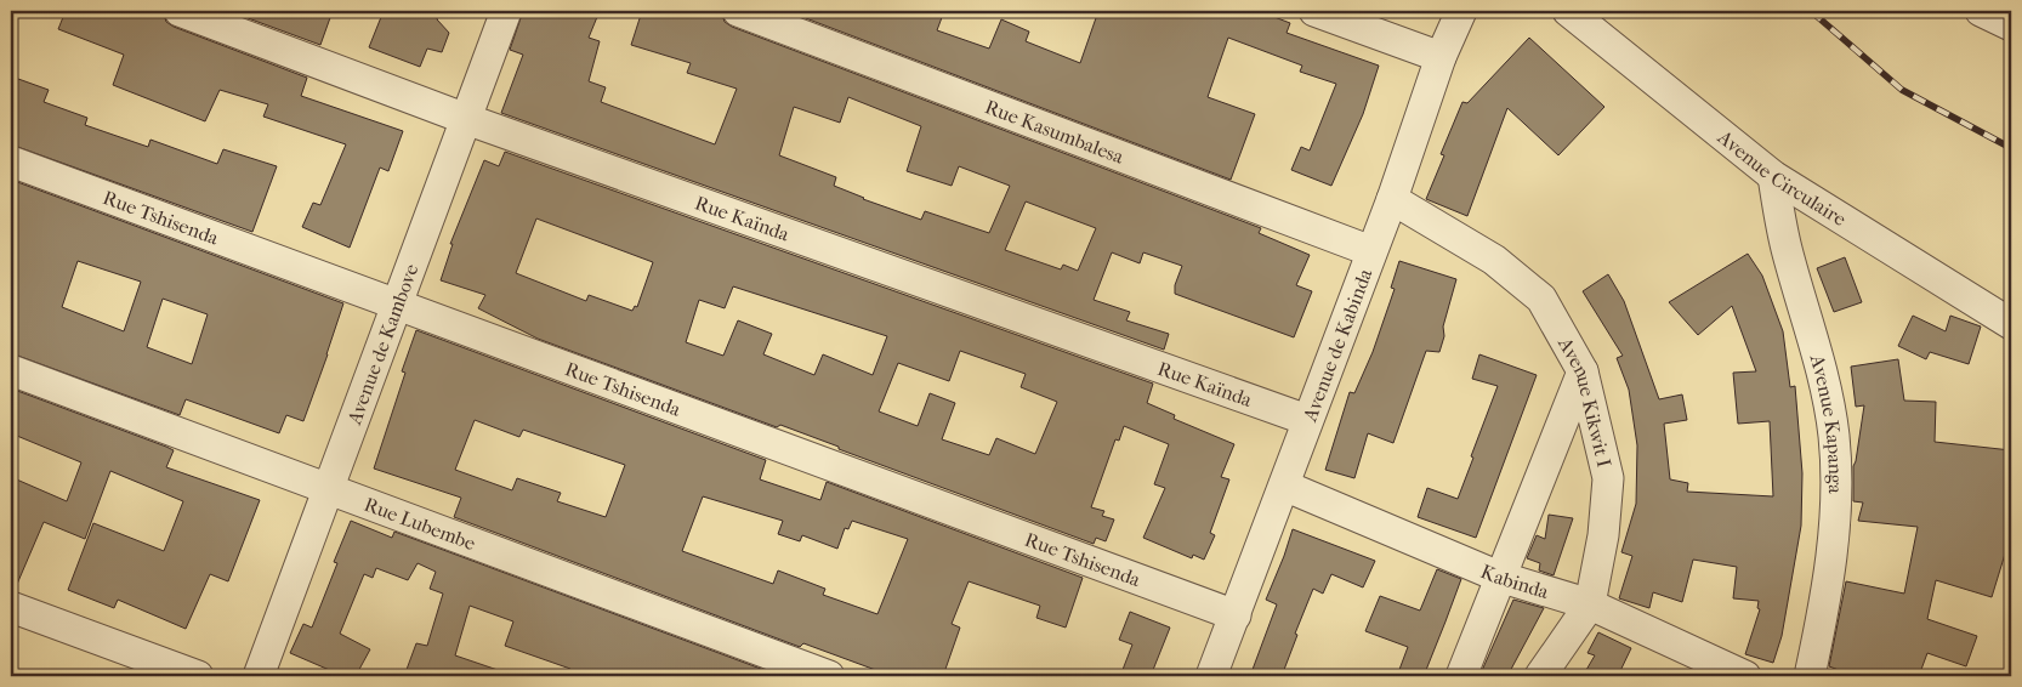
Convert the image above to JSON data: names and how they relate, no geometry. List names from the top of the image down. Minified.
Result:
{"streets":{"street":["Rue Kasumbalesa","Avenue Circulaire","Rue Tshisenda","Rue Kaïnda","Avenue de Kambove","Avenue de Kabinda","Avenue Kikwit I","Avenue Kapanga","Rue Lubembe","Kabinda"]},"crossings":[["Rue Kasumbalesa","Avenue de Kabinda"],["Avenue Circulaire","Avenue Kapanga"],["Rue Tshisenda","Avenue de Kambove"],["Rue Tshisenda","Avenue de Kabinda"],["Rue Kaïnda","Avenue de Kambove"],["Rue Kaïnda","Avenue de Kabinda"],["Avenue de Kambove","Rue Lubembe"],["Avenue de Kabinda","Avenue Kikwit I"],["Avenue de Kabinda","Kabinda"],["Avenue Kikwit I","Kabinda"]]}
